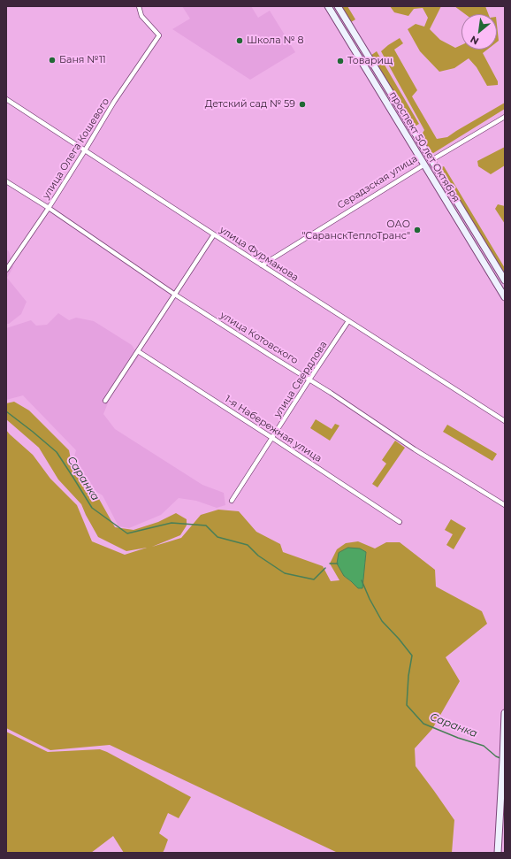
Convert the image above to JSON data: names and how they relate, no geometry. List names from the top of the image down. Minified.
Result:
{"streets":{"main road":["проспект 50 лет Октября","Серадзская улица"],"street":["улица Олега Кошевого","улица Фурманова","улица Котовского","улица Свердлова","1-я Набережная улица"]},"crossings":[["проспект 50 лет Октября","Серадзская улица"],["улица Олега Кошевого","улица Фурманова"],["улица Олега Кошевого","улица Котовского"],["Серадзская улица","улица Фурманова"],["улица Фурманова","улица Свердлова"],["улица Котовского","улица Свердлова"],["улица Свердлова","1-я Набережная улица"]],"water":["Саранка"],"places":["Школа № 8","Баня №11","Товарищ","Детский сад № 59","ОАО \"СаранскТеплоТранс\""],"north":"bottom left"}
